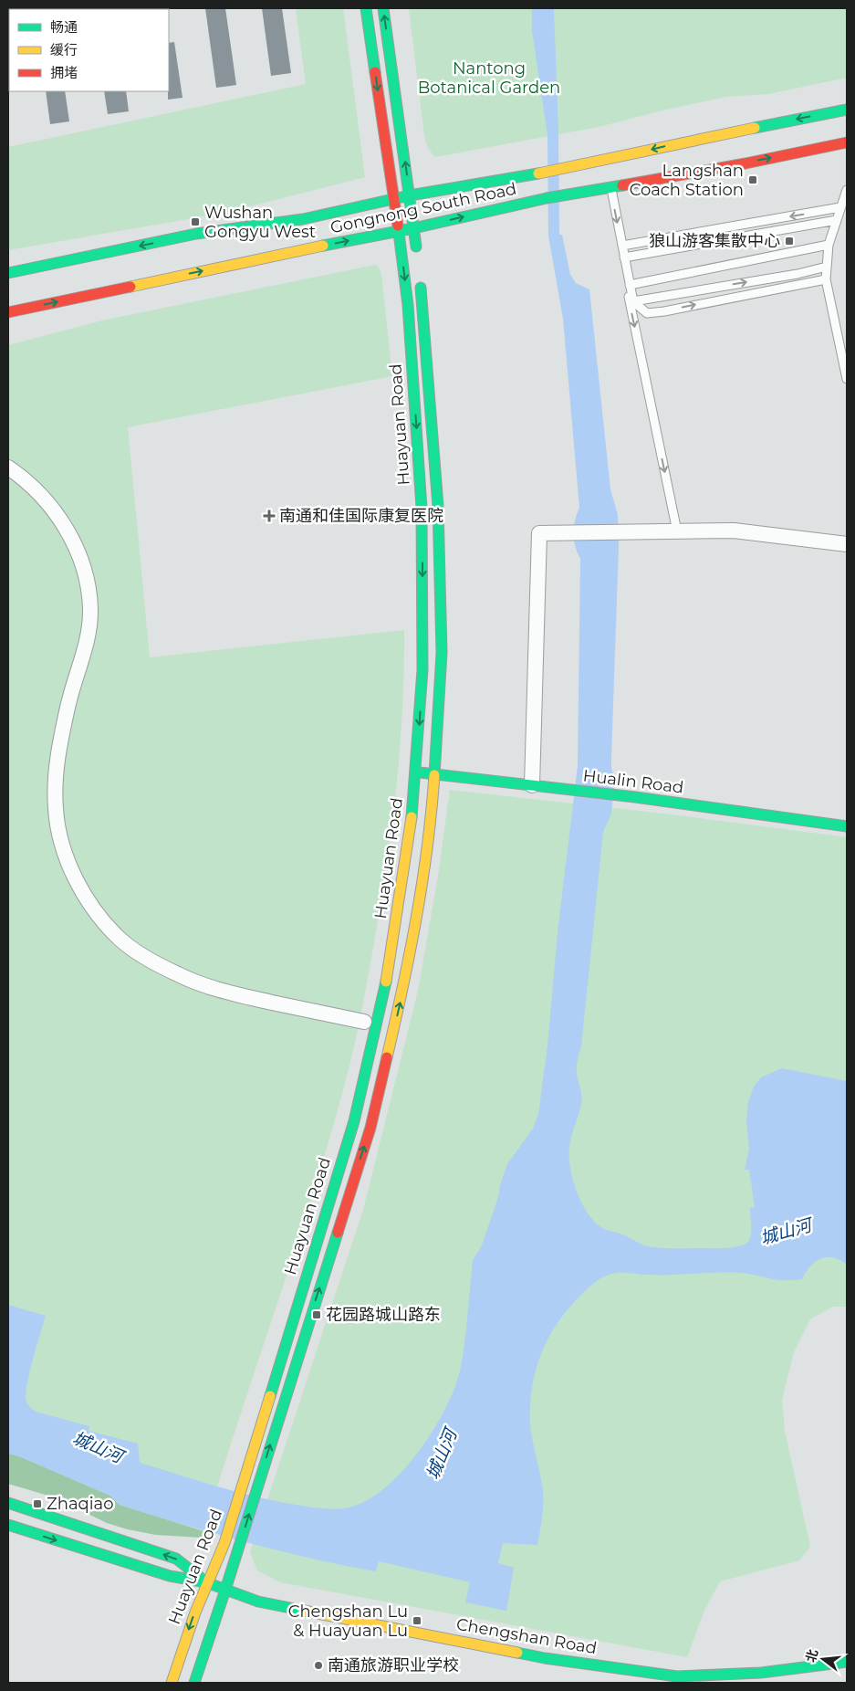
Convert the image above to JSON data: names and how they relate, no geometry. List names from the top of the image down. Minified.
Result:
{"streets":{"main road":["Gongnong South Road","Huayuan Road","Hualin Road","Chengshan Road"]},"crossings":[["Gongnong South Road","Huayuan Road"],["Huayuan Road","Hualin Road"],["Huayuan Road","Chengshan Road"]],"water":["城山河"],"parks":["Nantong Botanical Garden"],"places":{"transit":["Langshan Coach Station","Wushan Gongyu West","狼山游客集散中心","花园路城山路东","Zhaqiao","Chengshan Lu & Huayuan Lu"],"health":["南通和佳国际康复医院"],"other":["南通旅游职业学校"]},"legend":["畅通","缓行","拥堵"],"north":"left"}
